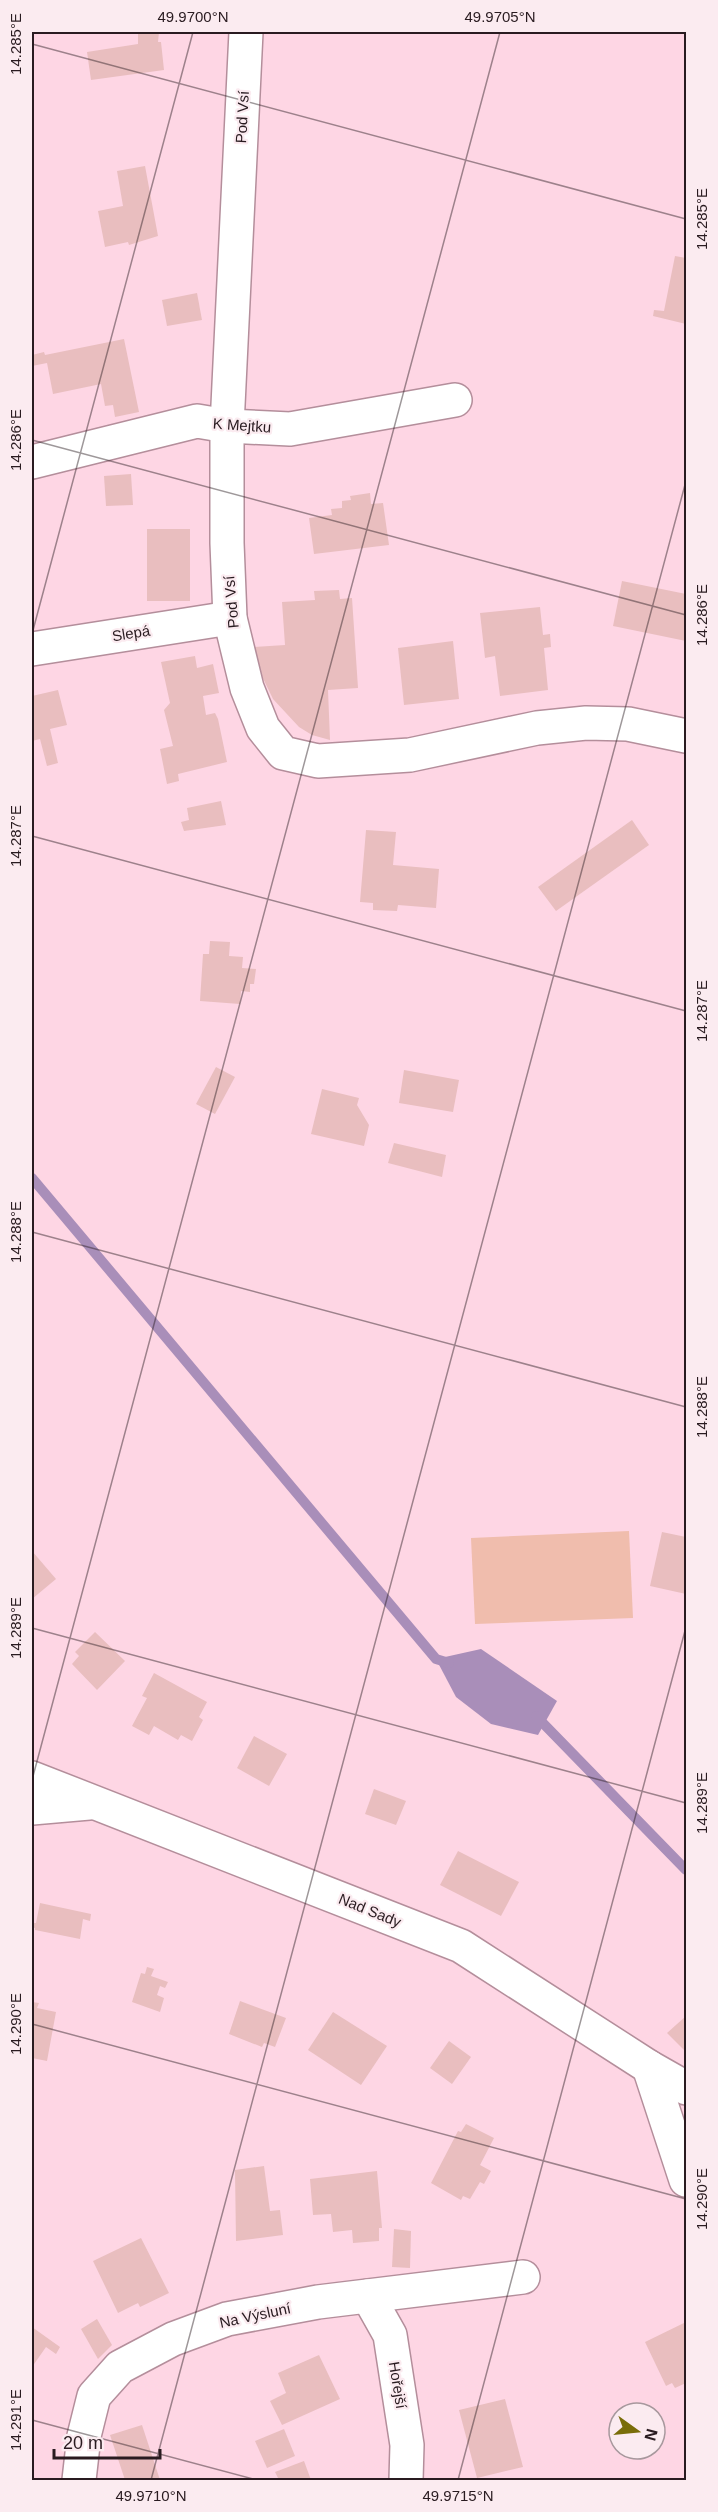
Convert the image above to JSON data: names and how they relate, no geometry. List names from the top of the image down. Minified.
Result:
{"streets":{"street":["Pod Vsí","K Mejtku","Slepá","Nad Sady","Na Výsluní","Hořejší"]},"crossings":[["Pod Vsí","K Mejtku"],["Pod Vsí","Slepá"],["Na Výsluní","Hořejší"]],"scale_bar":"20 m","north":"right","coordinates":["49.9700°N","49.9705°N","14.285°E","14.286°E","14.287°E","14.288°E","14.289°E","14.290°E","14.291°E","49.9710°N","49.9715°N"]}
